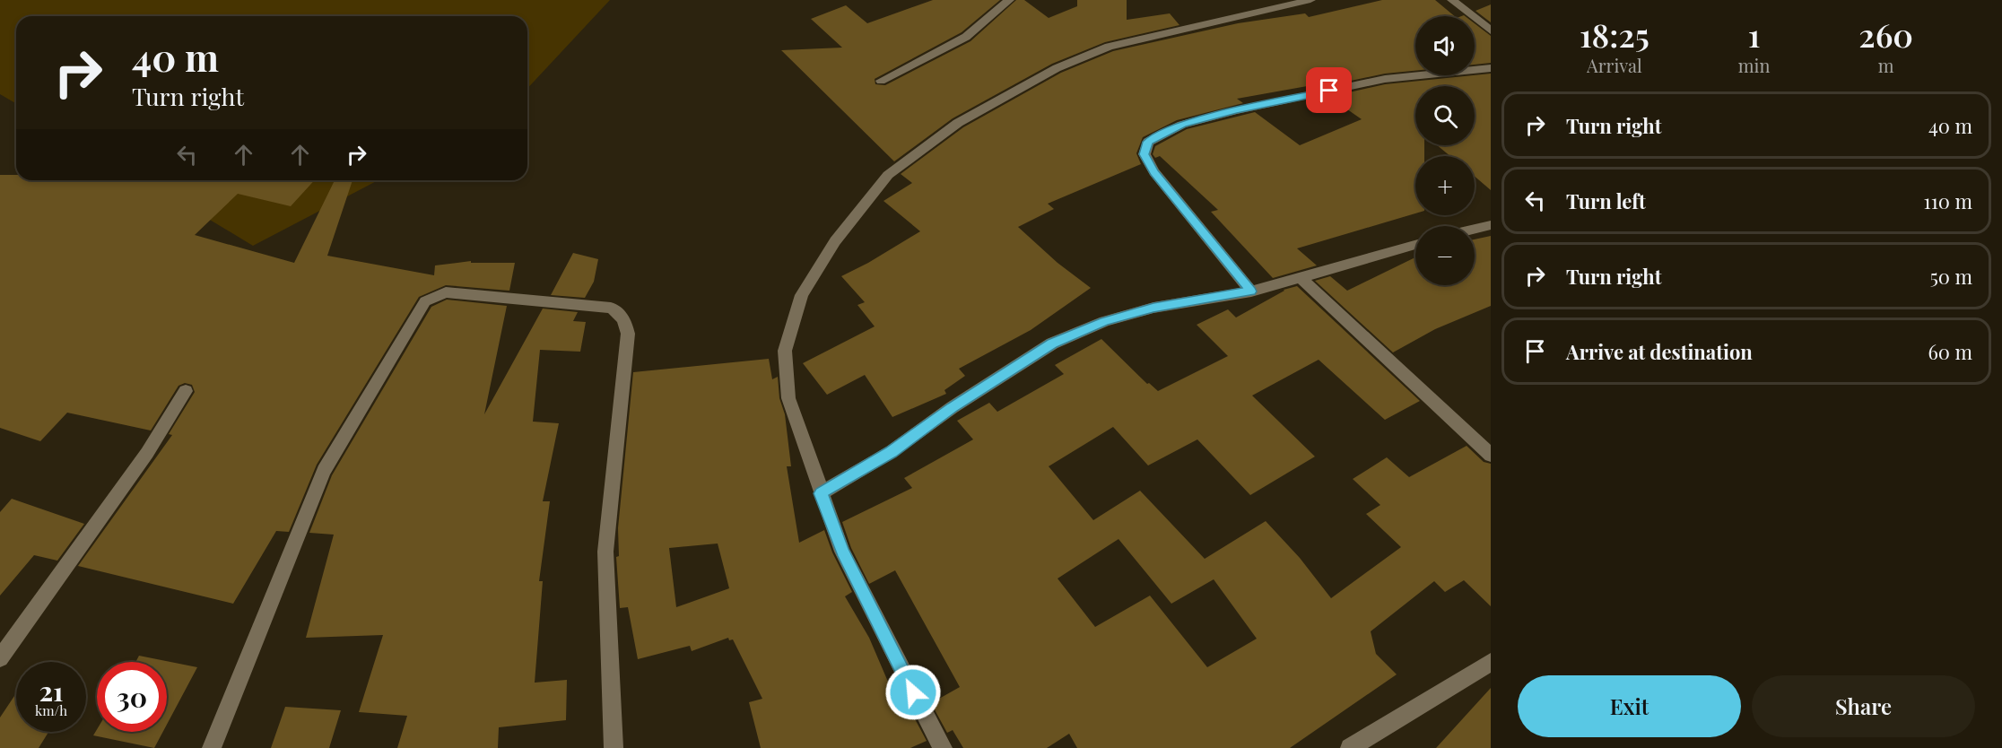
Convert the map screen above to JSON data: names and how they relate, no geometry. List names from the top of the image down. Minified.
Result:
{"page":{"eta":["18:25","Arrival","1","min","260","m"],"map_buttons":["+","−"],"turn":["40 m","Turn right"],"list":[{"name":"Turn right","value":"40 m"},{"name":"Turn left","value":"110 m"},{"name":"Turn right","value":"50 m"},{"name":"Arrive at destination","value":"60 m"}],"speed":"21 km/h","limit":"30","buttons":["Exit","Share"]}}
